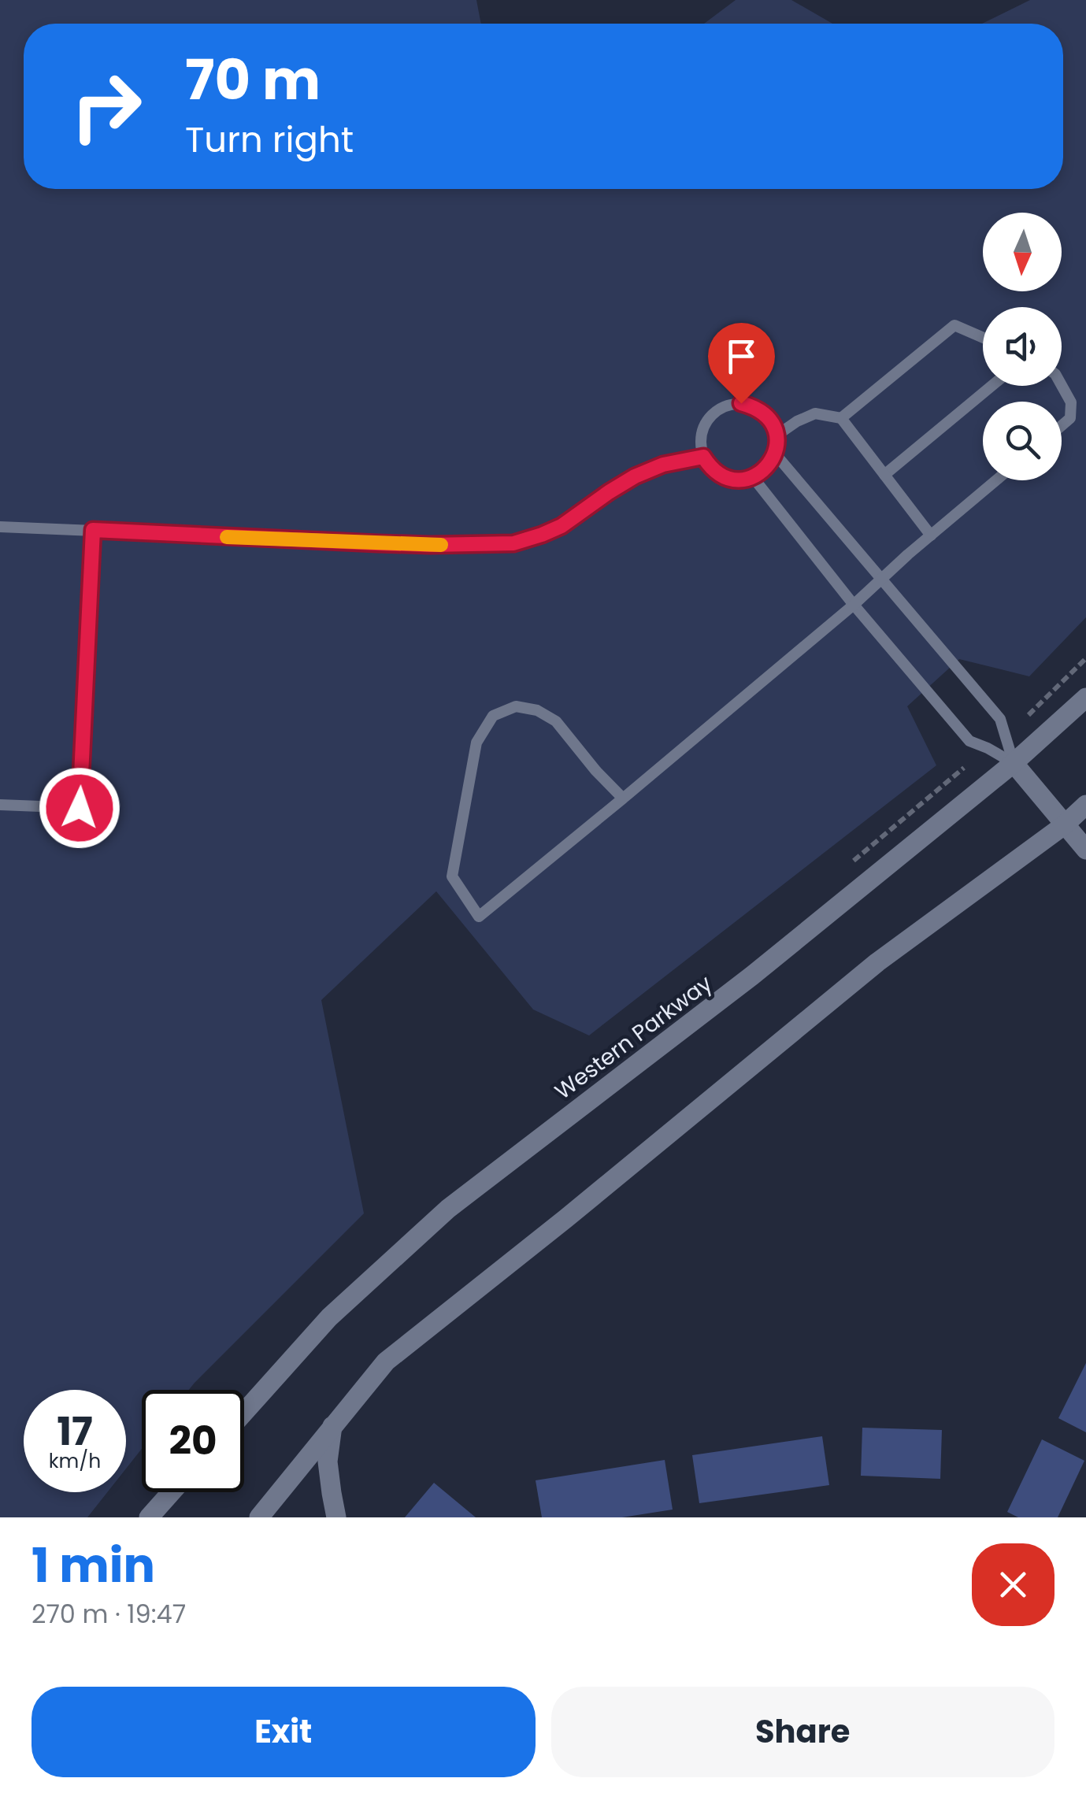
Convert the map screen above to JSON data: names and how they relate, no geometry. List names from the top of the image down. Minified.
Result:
{"streets":{"main road":["Western Parkway"]},"north":"bottom","page":{"turn":["70 m","Turn right"],"speed":"17 km/h","limit":"20","heading":["1 min","270 m · 19:47"],"buttons":["Exit","Share"]}}
